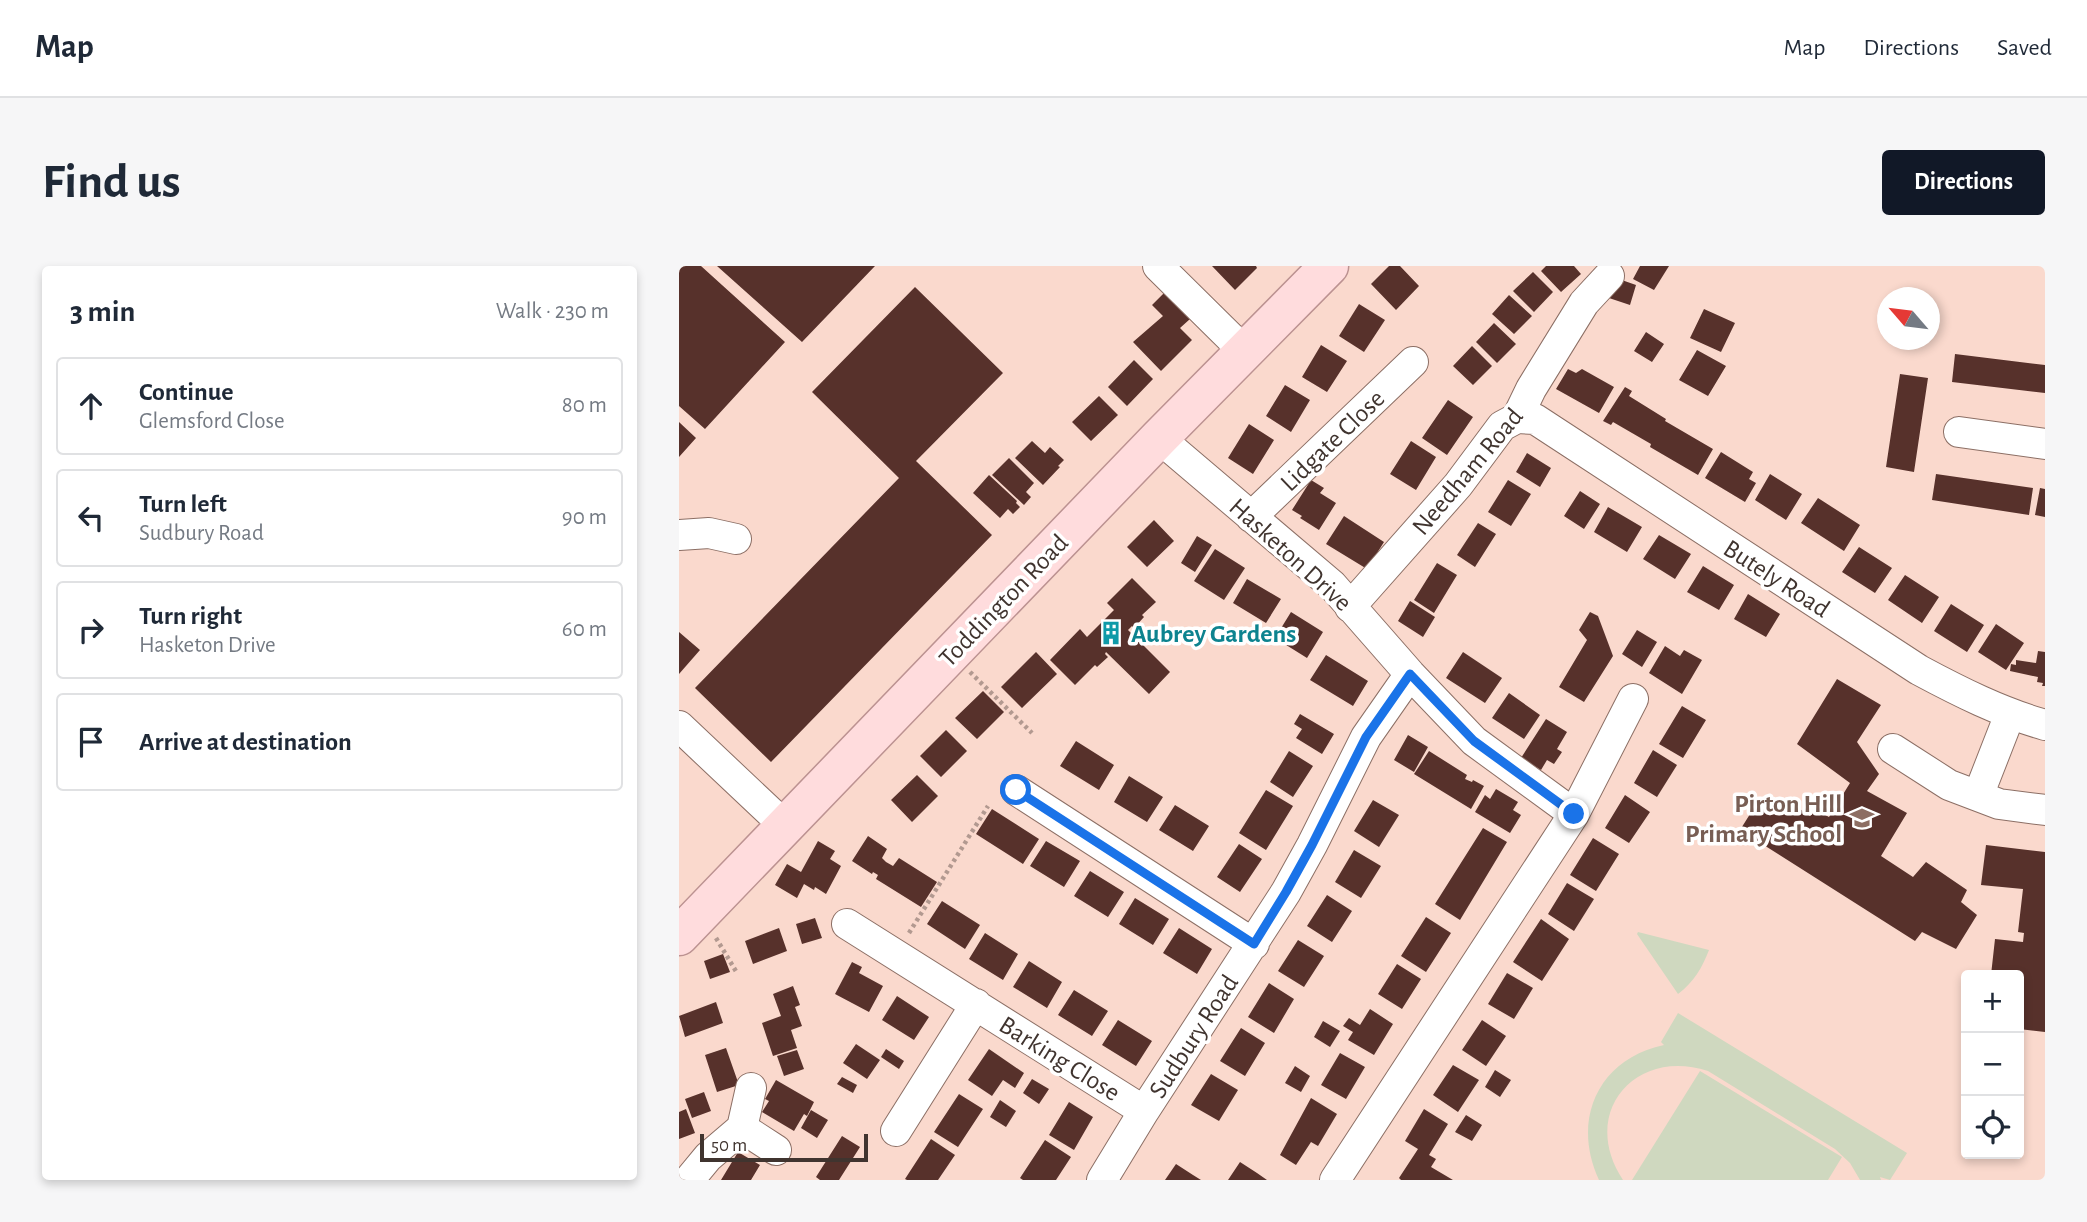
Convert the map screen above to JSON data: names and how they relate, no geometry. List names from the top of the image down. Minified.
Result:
{"streets":{"main road":["Toddington Road"],"street":["Lidgate Close","Needham Road","Hasketon Drive","Butely Road","Sudbury Road","Barking Close"]},"crossings":[["Lidgate Close","Hasketon Drive"],["Needham Road","Hasketon Drive"],["Needham Road","Butely Road"],["Hasketon Drive","Toddington Road"],["Hasketon Drive","Sudbury Road"],["Sudbury Road","Barking Close"]],"places":{"building":["Aubrey Gardens"],"school or university":["Pirton Hill Primary School"]},"scale_bar":"50 m","north":"top left","page":{"header":"Map","nav":["Map","Directions","Saved"],"buttons":"Directions","title":"Find us","heading":["3 min","Walk · 230 m"],"list":[["Continue","Glemsford Close","80 m"],["Turn left","Sudbury Road","90 m"],["Turn right","Hasketon Drive","60 m"],"Arrive at destination"],"map_buttons":["+","−"],"scale":"50 m"}}
